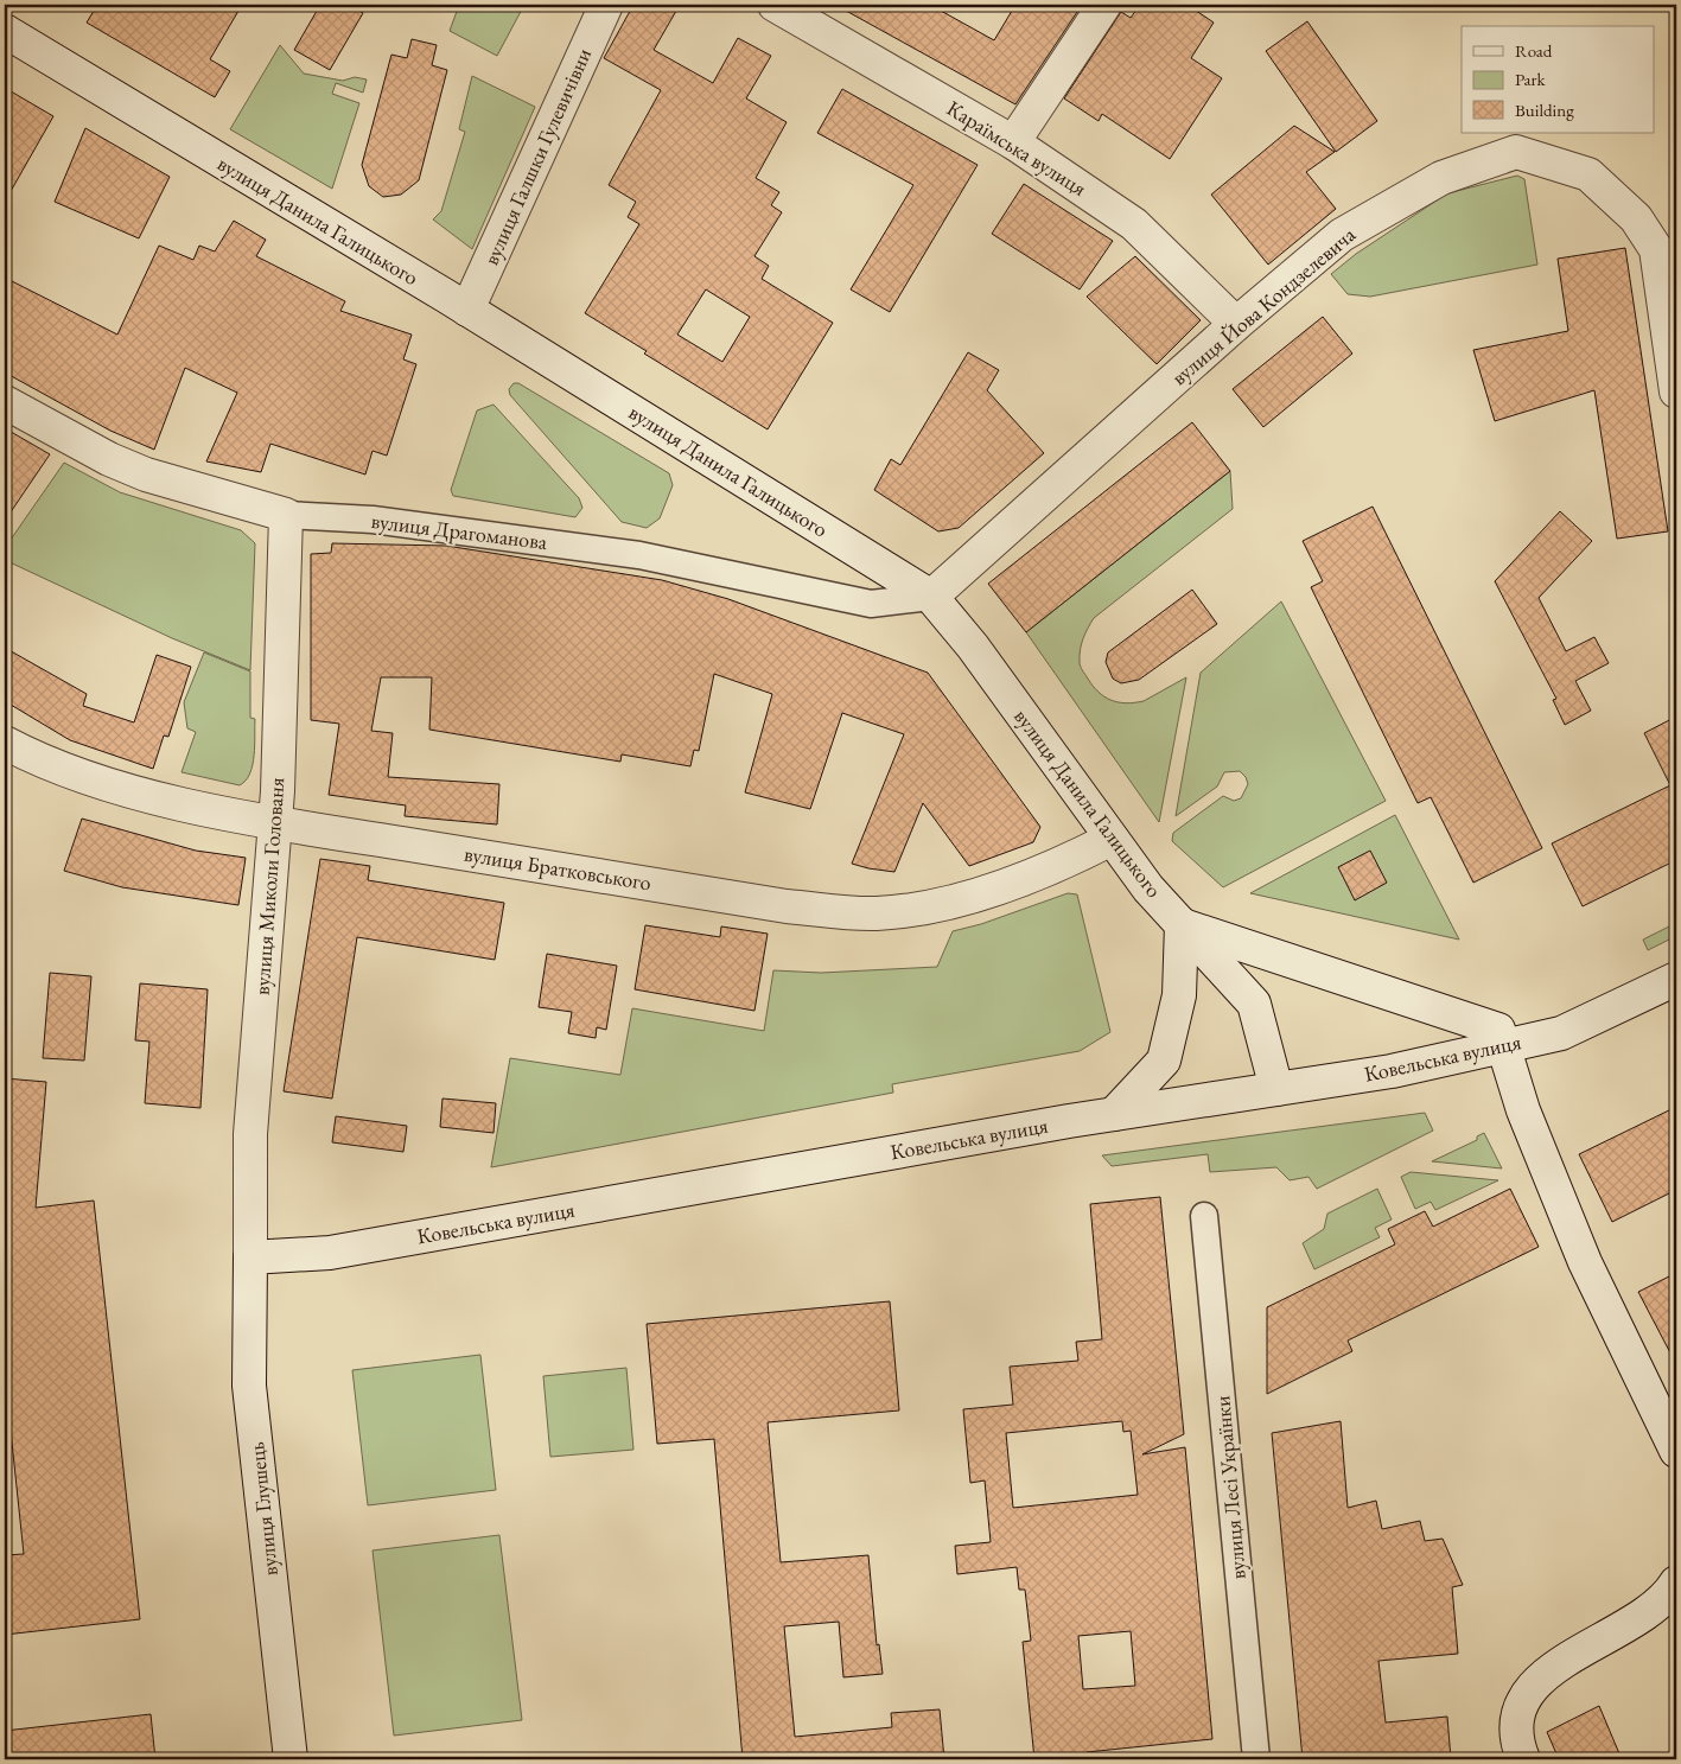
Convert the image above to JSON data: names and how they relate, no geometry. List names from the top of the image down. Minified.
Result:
{"streets":{"main road":["Караїмська вулиця","вулиця Галшки Гулевичівни","вулиця Данила Галицького","вулиця Йова Кондзелевича","вулиця Драгоманова","вулиця Братковського","вулиця Миколи Голованя","Ковельська вулиця","вулиця Глушець"],"street":["вулиця Лесі Українки"]},"crossings":[["Караїмська вулиця","вулиця Йова Кондзелевича"],["вулиця Галшки Гулевичівни","вулиця Данила Галицького"],["вулиця Данила Галицького","вулиця Йова Кондзелевича"],["вулиця Данила Галицького","вулиця Драгоманова"],["вулиця Данила Галицького","вулиця Братковського"],["вулиця Данила Галицького","Ковельська вулиця"],["вулиця Йова Кондзелевича","вулиця Драгоманова"],["вулиця Драгоманова","вулиця Миколи Голованя"],["вулиця Братковського","вулиця Миколи Голованя"],["вулиця Миколи Голованя","Ковельська вулиця"],["вулиця Миколи Голованя","вулиця Глушець"],["Ковельська вулиця","вулиця Глушець"]],"legend":["Road","Park","Building"]}
